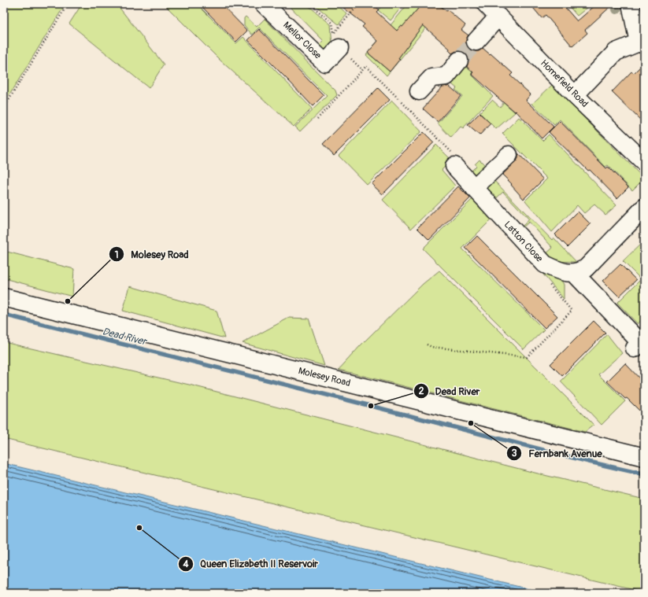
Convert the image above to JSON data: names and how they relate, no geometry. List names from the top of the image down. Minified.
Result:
{"streets":{"street":["Mellor Close","Homefield Road","Latton Close","Molesey Road"]},"water":["Dead River"],"places":["Molesey Road","Dead River","Fernbank Avenue","Queen Elizabeth II Reservoir"]}
